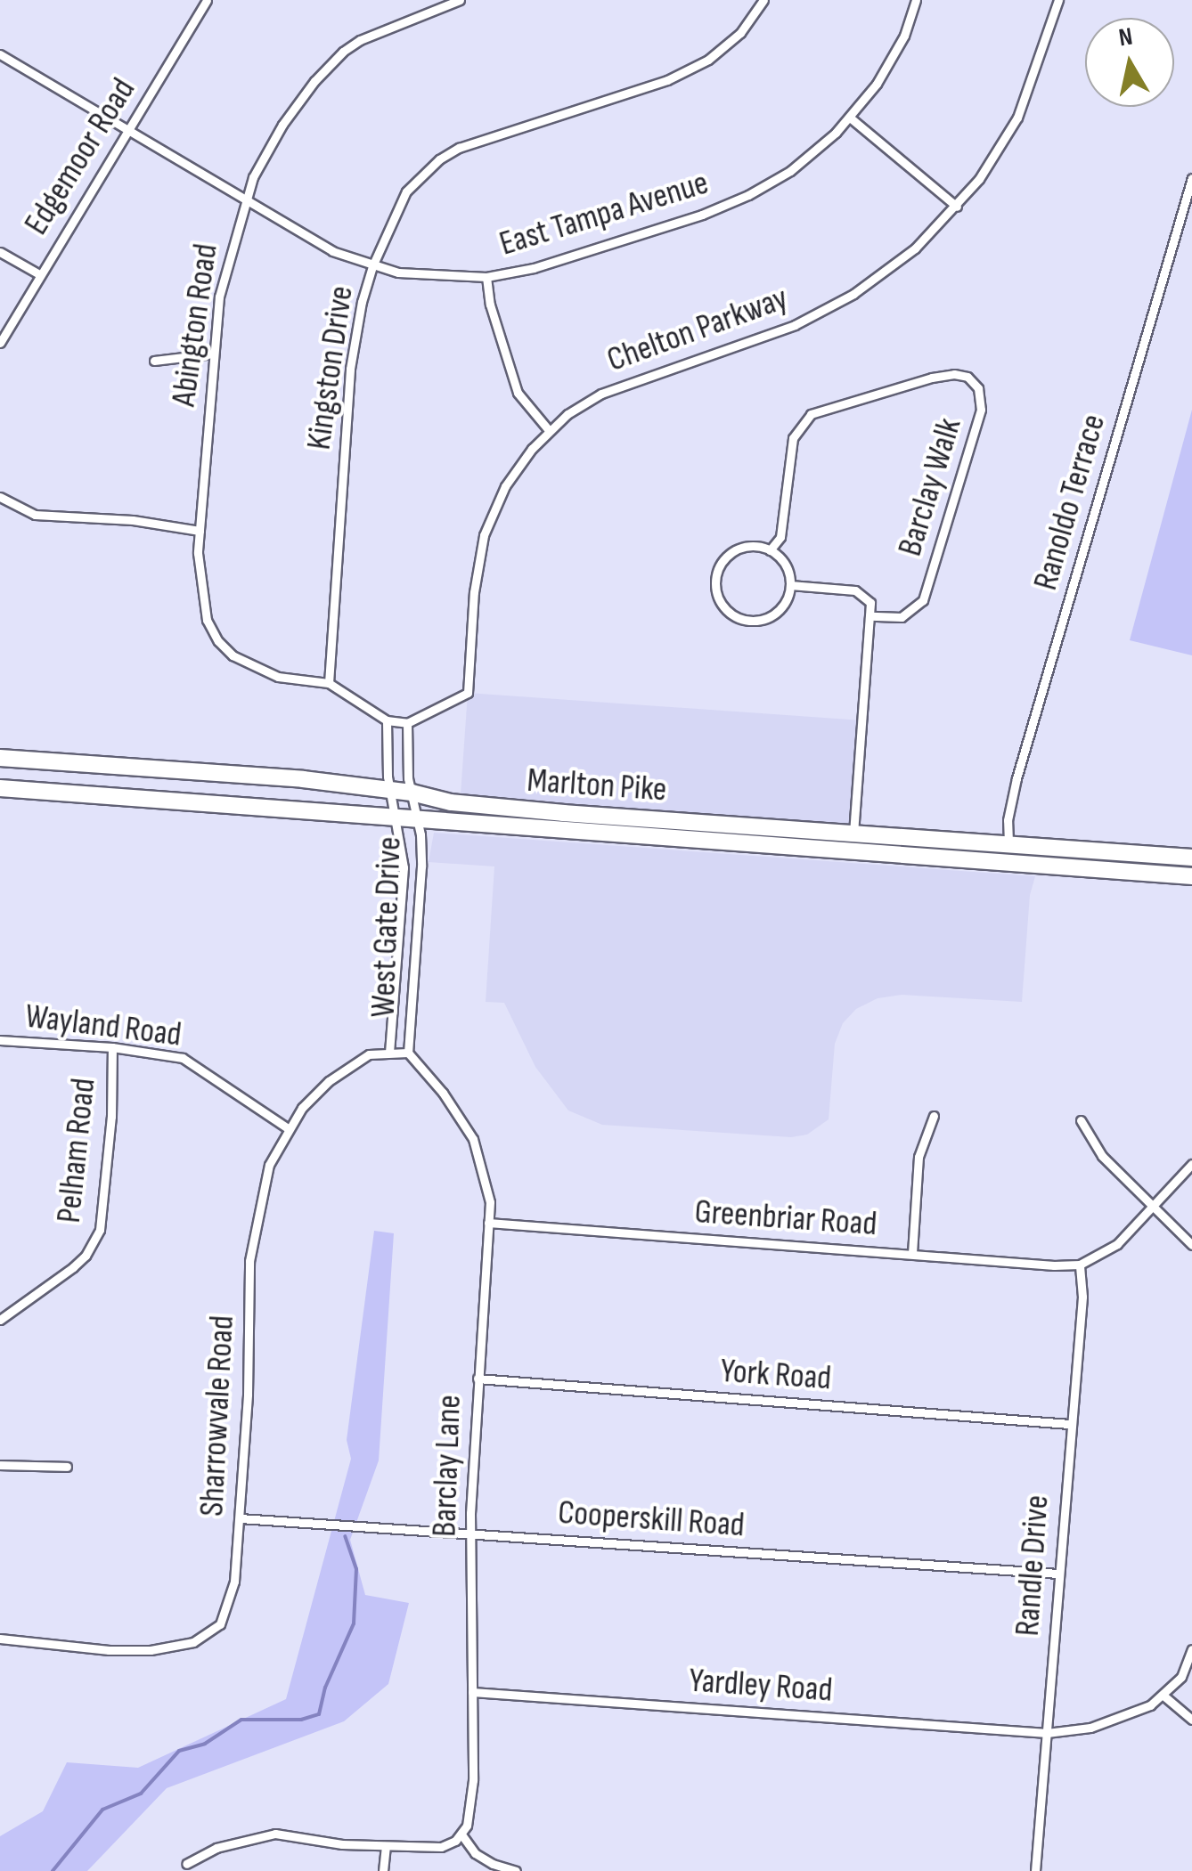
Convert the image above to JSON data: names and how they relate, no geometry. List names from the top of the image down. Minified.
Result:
{"streets":{"highway":["Marlton Pike"],"street":["Edgemoor Road","East Tampa Avenue","Abington Road","Chelton Parkway","Kingston Drive","Barclay Walk","Ranoldo Terrace","West Gate Drive","Wayland Road","Pelham Road","Greenbriar Road","York Road","Sharrowvale Road","Barclay Lane","Cooperskill Road","Randle Drive","Yardley Road"]},"crossings":[["Edgemoor Road","East Tampa Avenue"],["East Tampa Avenue","Abington Road"],["East Tampa Avenue","Kingston Drive"],["Abington Road","Kingston Drive"],["Ranoldo Terrace","Marlton Pike"],["Marlton Pike","West Gate Drive"],["West Gate Drive","Sharrowvale Road"],["West Gate Drive","Barclay Lane"],["Wayland Road","Pelham Road"],["Wayland Road","Sharrowvale Road"],["Greenbriar Road","Barclay Lane"],["Greenbriar Road","Randle Drive"],["York Road","Barclay Lane"],["York Road","Randle Drive"],["Sharrowvale Road","Barclay Lane"],["Sharrowvale Road","Cooperskill Road"],["Barclay Lane","Cooperskill Road"],["Barclay Lane","Yardley Road"],["Cooperskill Road","Randle Drive"],["Randle Drive","Yardley Road"]],"north":"top"}
